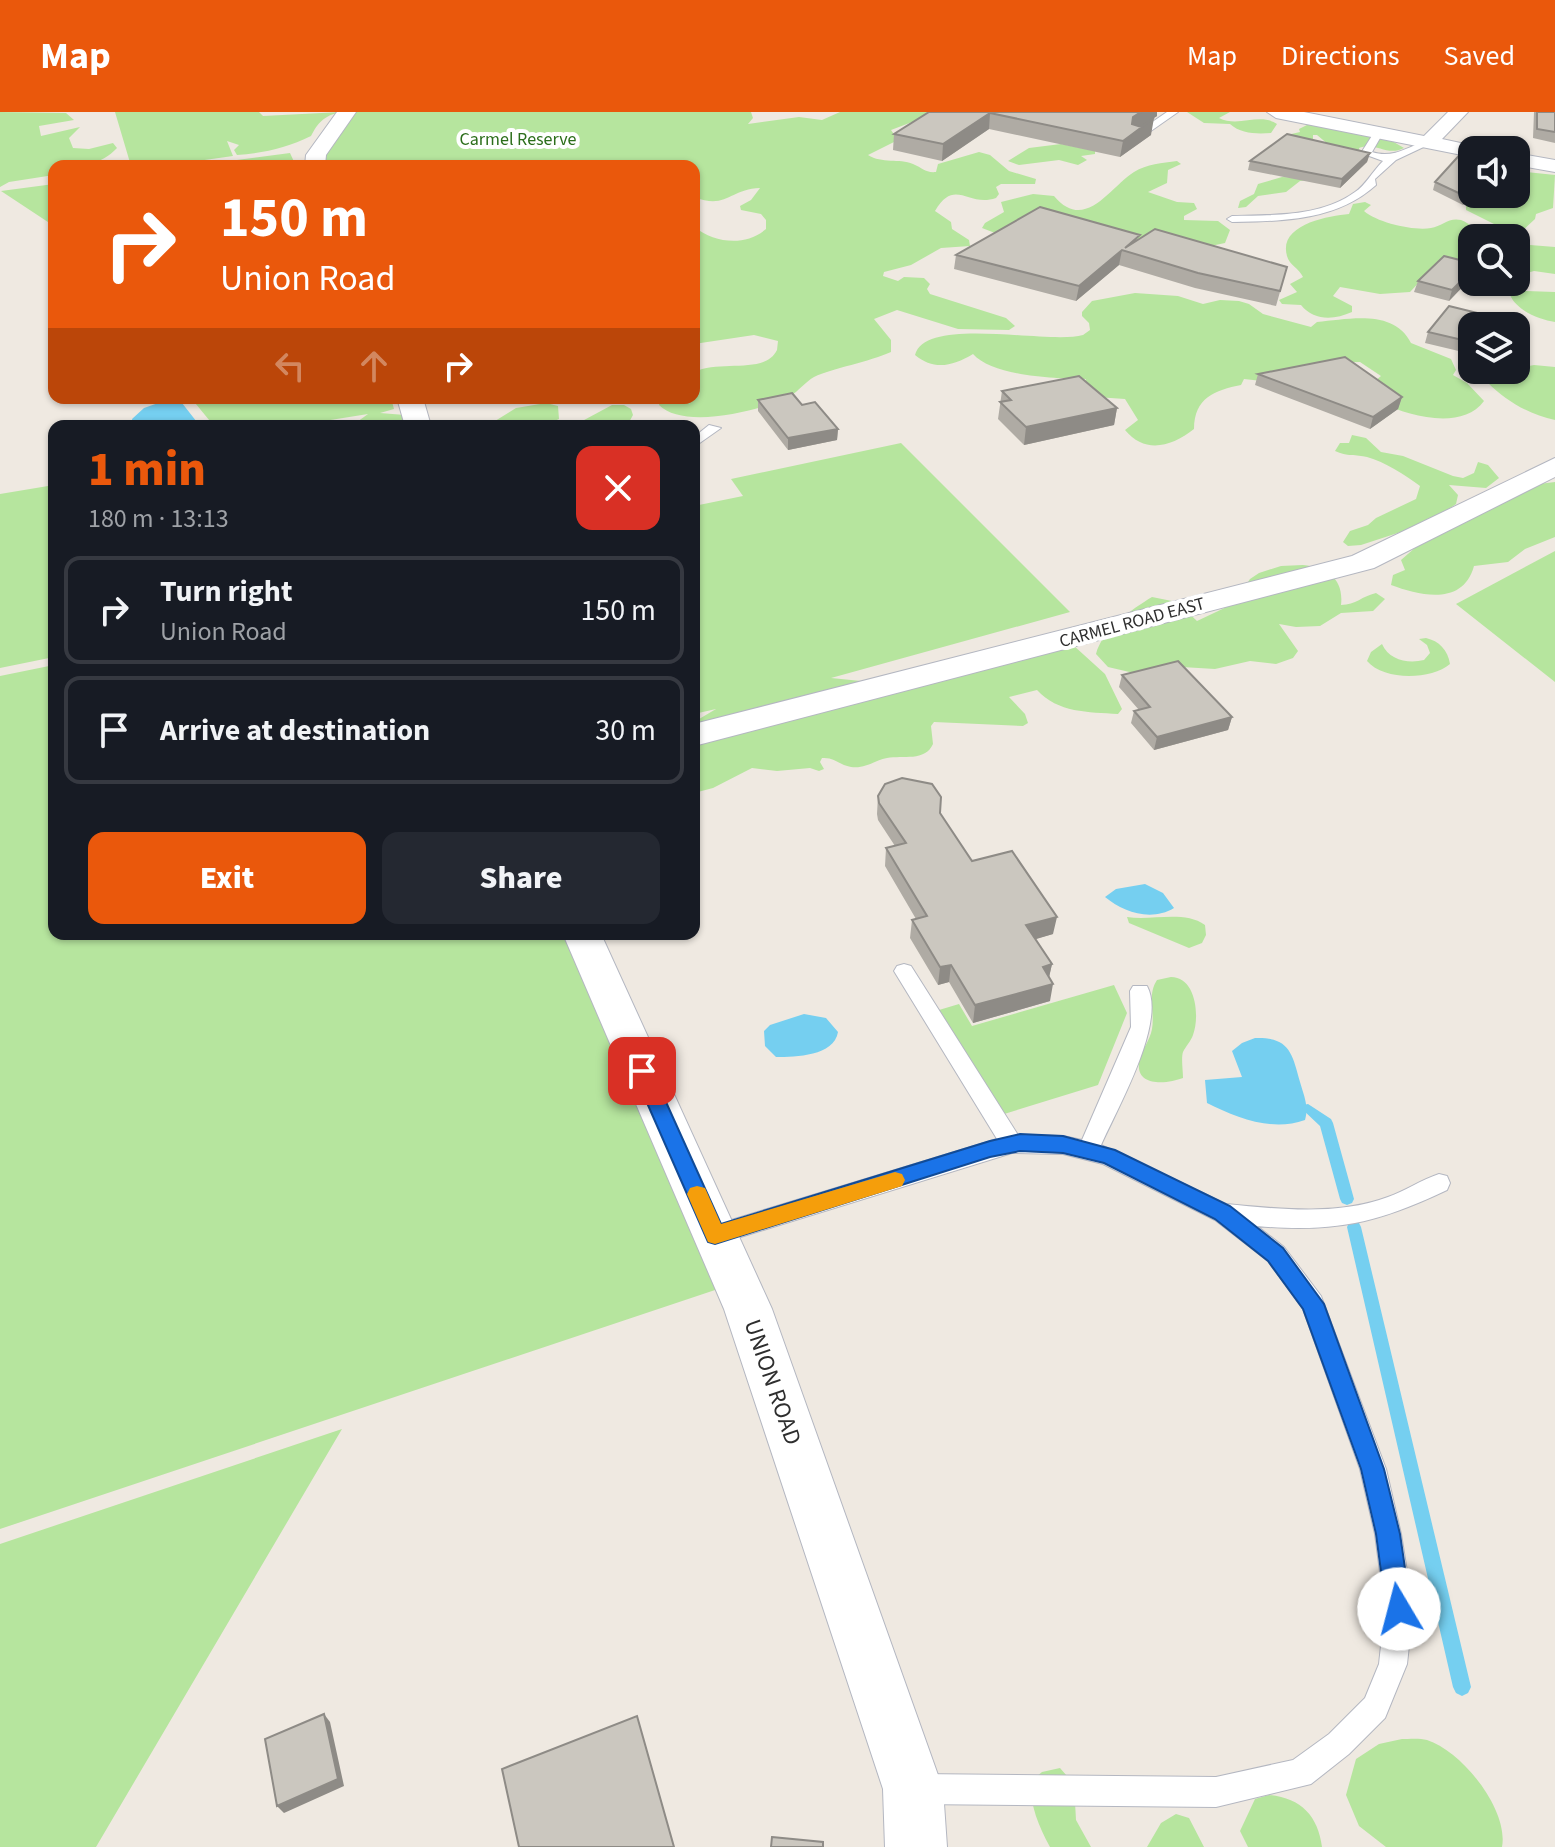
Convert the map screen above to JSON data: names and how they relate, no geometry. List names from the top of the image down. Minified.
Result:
{"streets":{"street":["CARMEL ROAD EAST","UNION ROAD"]},"parks":["Carmel Reserve"],"page":{"header":"Map","nav":["Map","Directions","Saved"],"turn":["150 m","Union Road"],"heading":["1 min","180 m · 13:13"],"list":[{"name":"Turn right","note":"Union Road","value":"150 m"},{"name":"Arrive at destination","value":"30 m"}],"buttons":["Exit","Share"]}}
